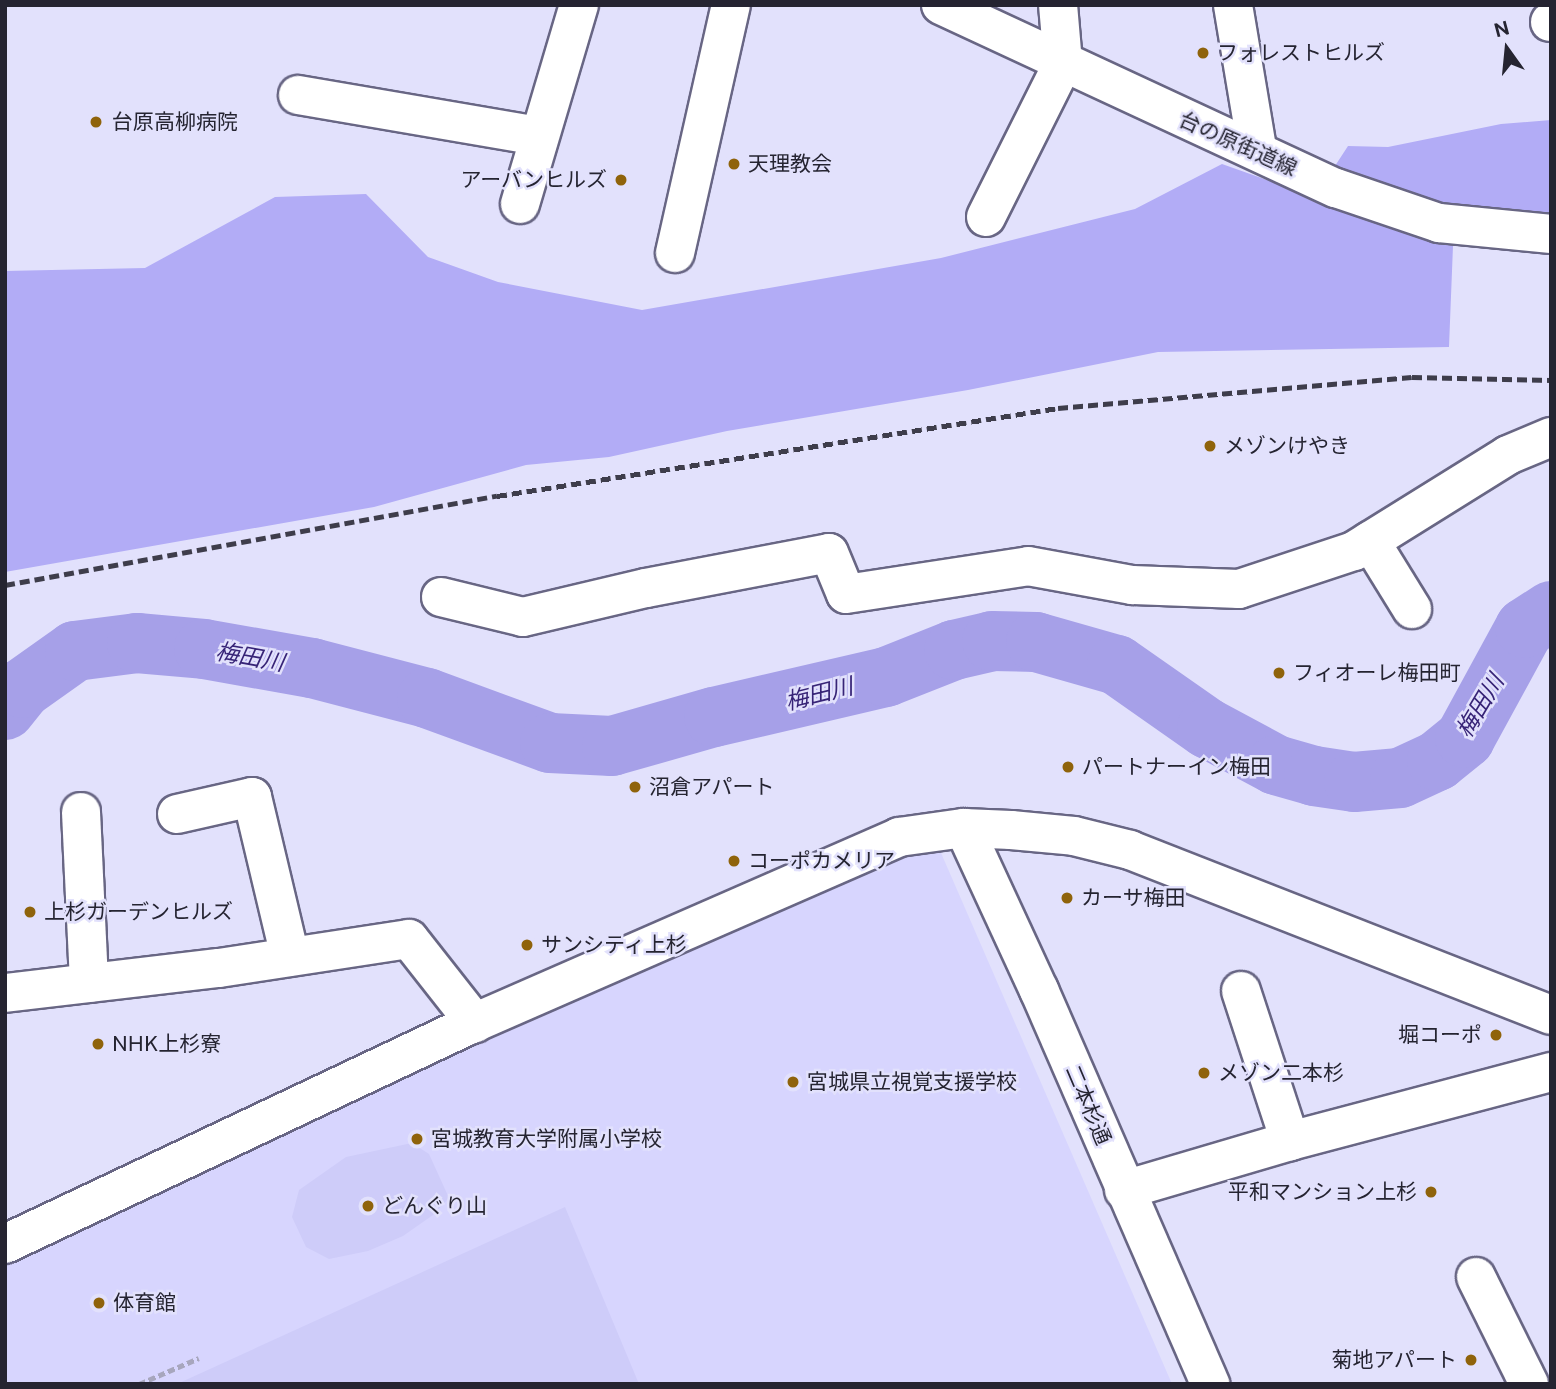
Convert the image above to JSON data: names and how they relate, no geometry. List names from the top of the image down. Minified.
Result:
{"streets":{"street":["台の原街道線","二本杉通"]},"water":["梅田川"],"places":["フォレストヒルズ","台原高柳病院","天理教会","アーバンヒルズ","メゾンけやき","フィオーレ梅田町","パートナーイン梅田","沼倉アパート","コーポカメリア","カーサ梅田","上杉ガーデンヒルズ","サンシティ上杉","堀コーポ","NHK上杉寮","メゾン二本杉","宮城県立視覚支援学校","宮城教育大学附属小学校","平和マンション上杉","どんぐり山","体育館","菊地アパート"],"north":"top"}
